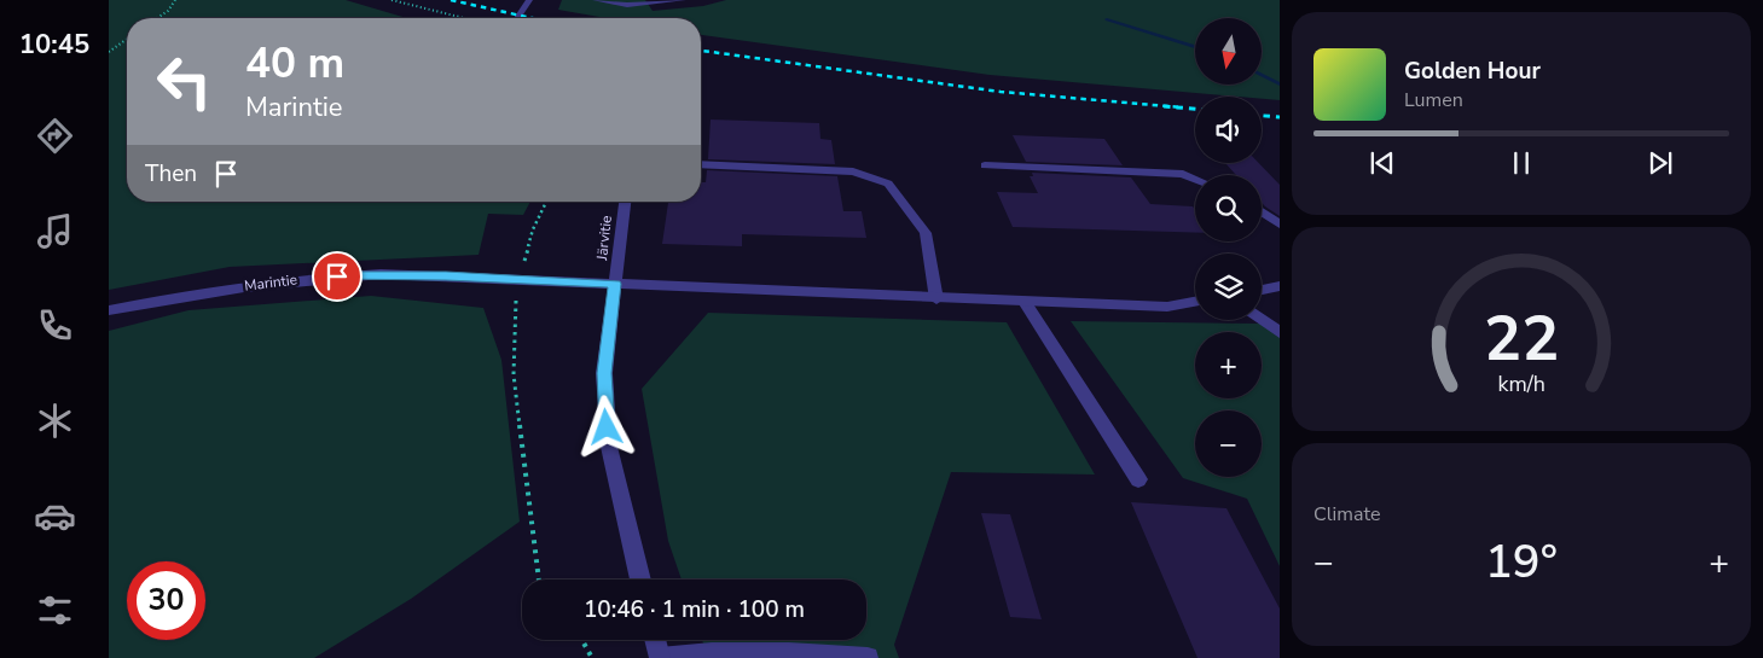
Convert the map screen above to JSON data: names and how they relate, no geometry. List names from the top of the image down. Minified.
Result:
{"streets":{"street":["Järvitie","Marintie"]},"crossings":[["Järvitie","Marintie"]],"north":"bottom","page":{"tabs":"10:45","map_buttons":["+","−"],"turn":["40 m","Marintie"],"song":["Golden Hour","Lumen"],"then":"Then","tile":"Climate","heat":["−","19°","+"],"limit":"30","trip":"10:46 · 1 min · 100 m","gauge":["22","km/h"]}}
